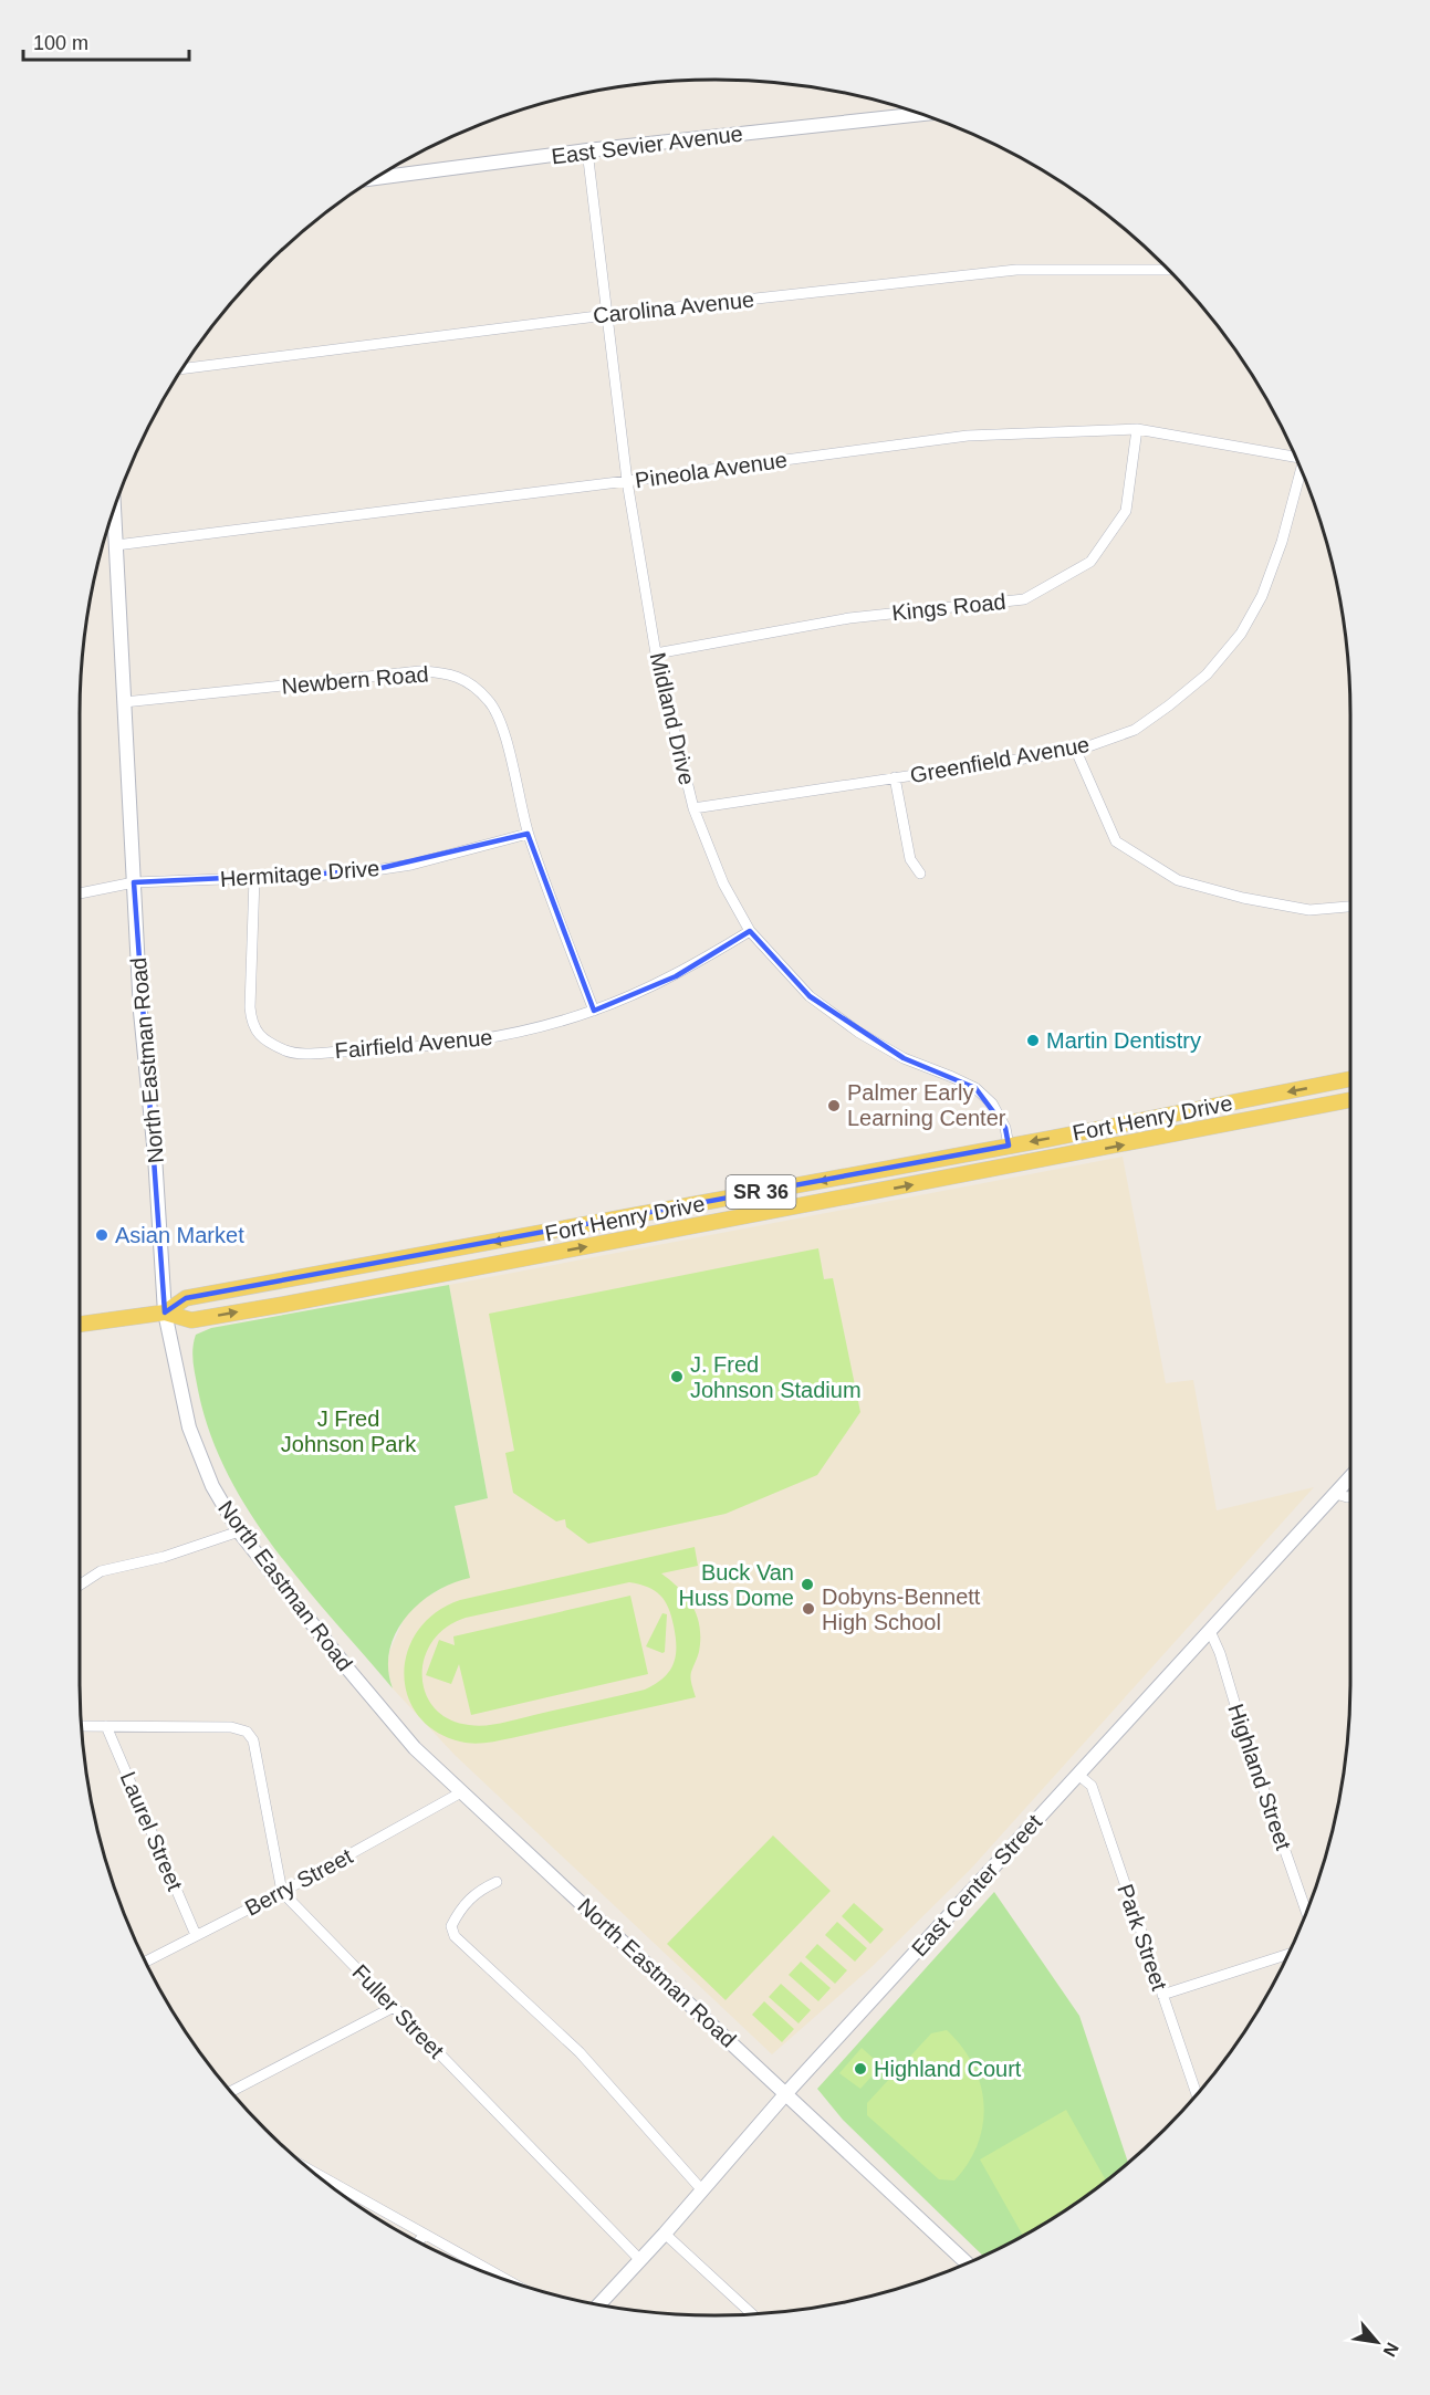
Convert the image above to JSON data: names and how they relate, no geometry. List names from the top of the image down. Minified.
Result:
{"streets":{"main road":["East Sevier Avenue","North Eastman Road","Fort Henry Drive","SR 36","East Center Street"],"street":["Carolina Avenue","Pineola Avenue","Kings Road","Newbern Road","Midland Drive","Greenfield Avenue","Hermitage Drive","Fairfield Avenue","Highland Street","Laurel Street","Berry Street","Park Street","Fuller Street"]},"crossings":[["East Sevier Avenue","Midland Drive"],["Carolina Avenue","Midland Drive"],["Pineola Avenue","Kings Road"],["Pineola Avenue","Midland Drive"],["Pineola Avenue","North Eastman Road"],["Kings Road","Midland Drive"],["Newbern Road","Hermitage Drive"],["Newbern Road","Fairfield Avenue"],["Newbern Road","North Eastman Road"],["Midland Drive","Greenfield Avenue"],["Midland Drive","Fairfield Avenue"],["Midland Drive","Fort Henry Drive"],["Hermitage Drive","Fairfield Avenue"],["Hermitage Drive","North Eastman Road"],["North Eastman Road","Fort Henry Drive"],["North Eastman Road","Berry Street"],["North Eastman Road","East Center Street"],["Highland Street","East Center Street"],["Laurel Street","Berry Street"],["Berry Street","Fuller Street"],["East Center Street","Park Street"],["East Center Street","Fuller Street"]],"parks":["J Fred Johnson Park"],"places":["Martin Dentistry","Palmer Early Learning Center","Asian Market","J. Fred Johnson Stadium","Buck Van Huss Dome","Dobyns-Bennett High School","Highland Court"],"scale_bar":"100 m","north":"bottom right"}
